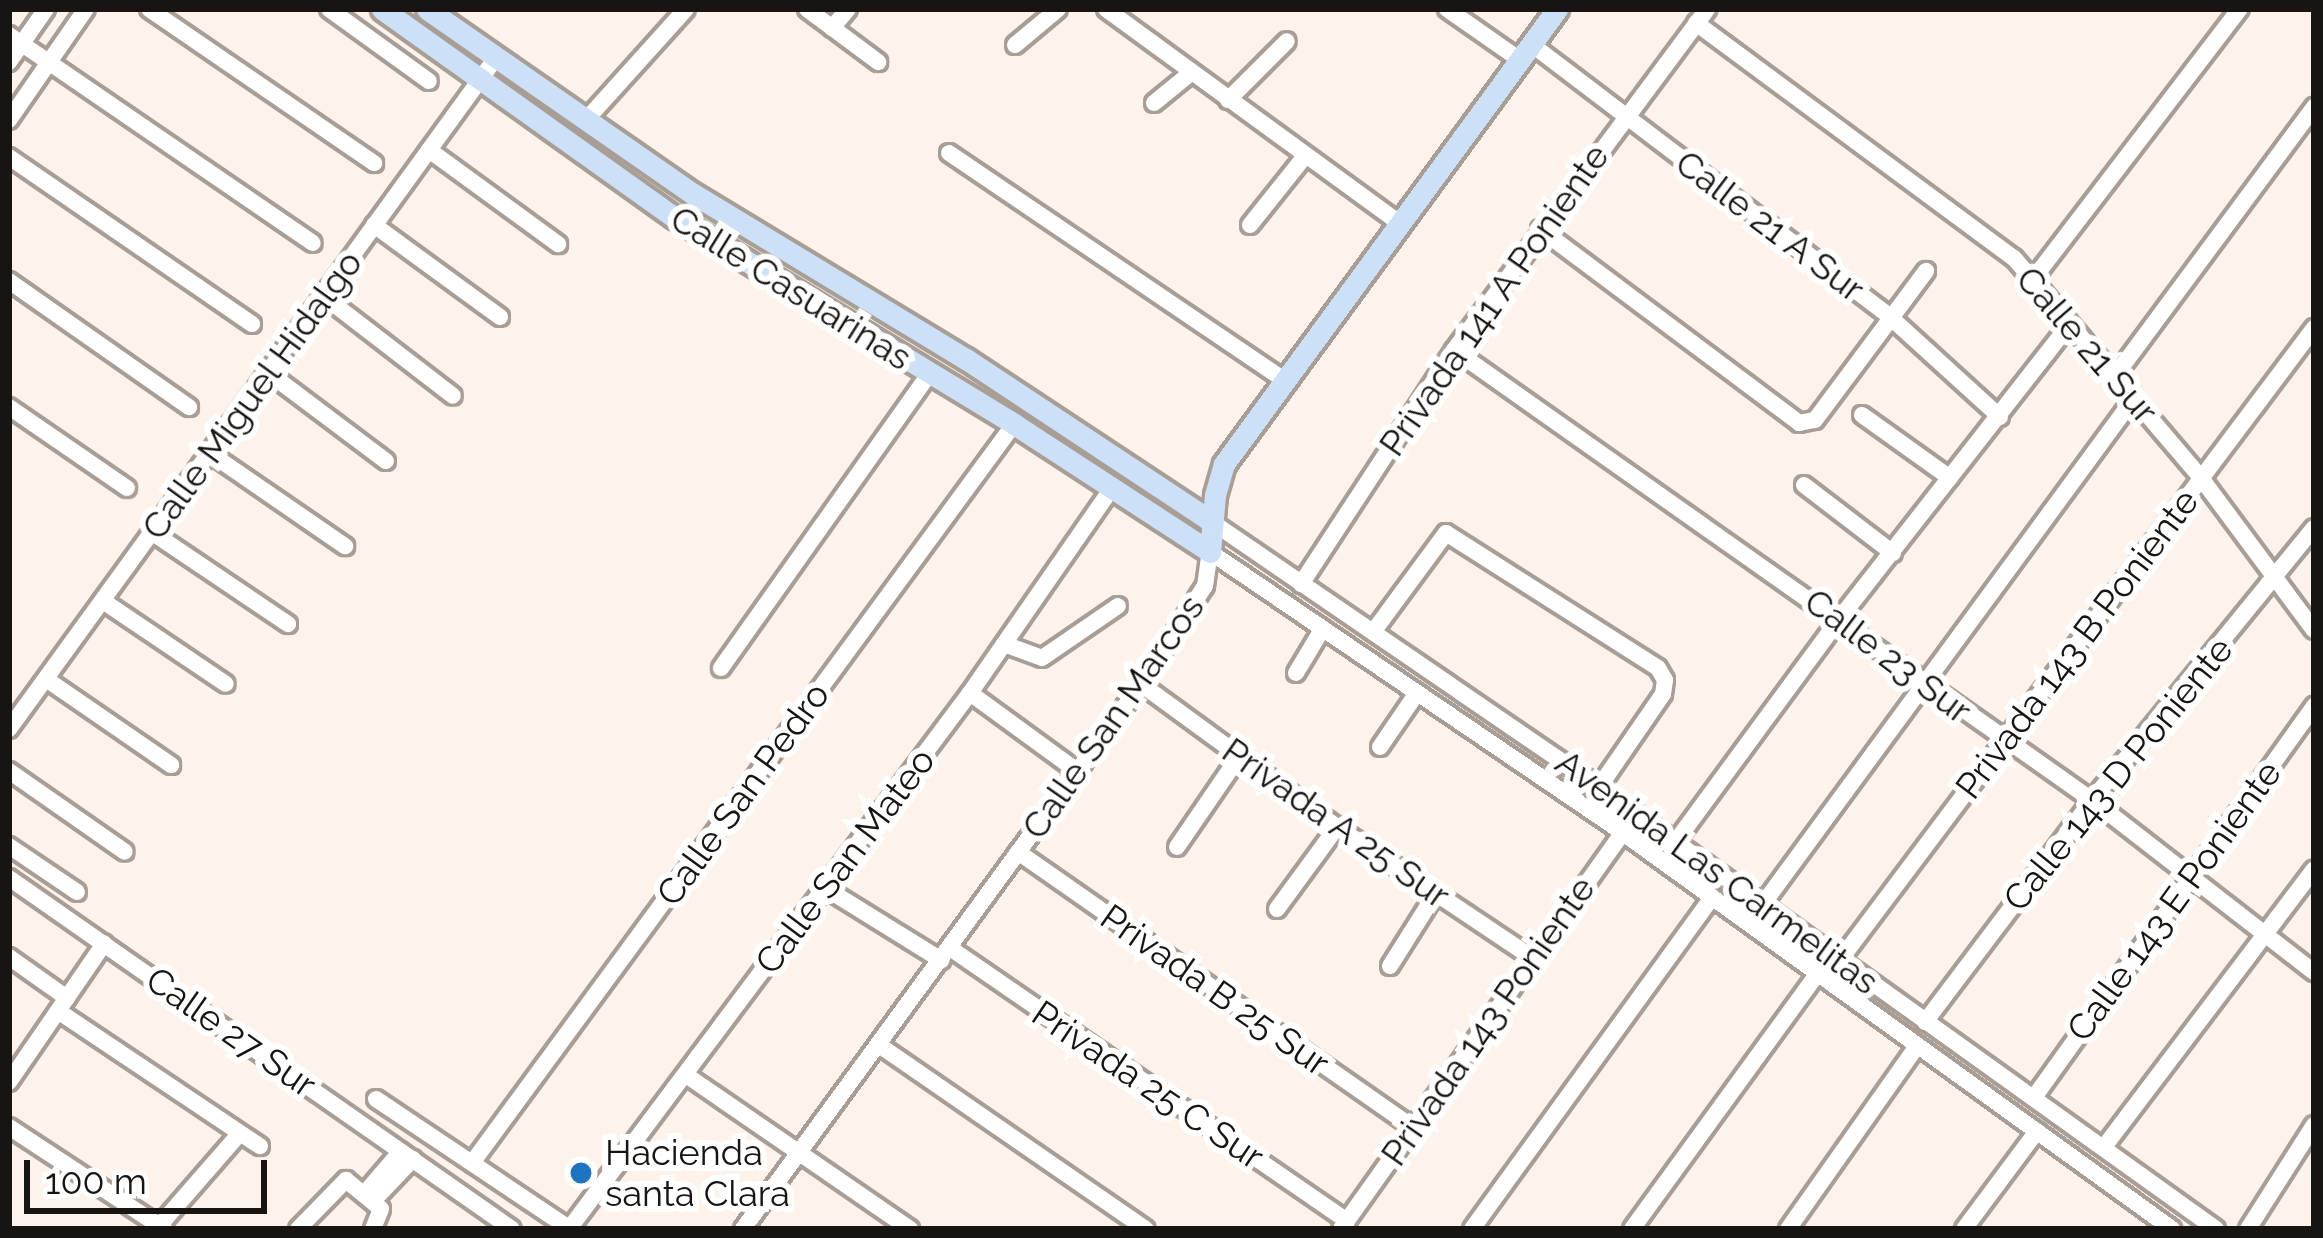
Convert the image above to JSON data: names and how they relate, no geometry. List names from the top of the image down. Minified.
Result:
{"streets":{"main road":["Calle Casuarinas","Calle San Marcos"],"street":["Calle 21 A Sur","Privada 141 A Poniente","Calle 21 Sur","Calle Miguel Hidalgo","Privada 143 B Poniente","Calle 23 Sur","Calle 143 D Poniente","Calle San Pedro","Privada A 25 Sur","Calle San Mateo","Avenida Las Carmelitas","Calle 143 E Poniente","Privada B 25 Sur","Privada 143 Poniente","Calle 27 Sur","Privada 25 C Sur"]},"crossings":[["Calle 21 A Sur","Privada 141 A Poniente"],["Calle 21 A Sur","Calle San Marcos"],["Calle Casuarinas","Calle Miguel Hidalgo"],["Calle Casuarinas","Calle San Marcos"],["Calle Casuarinas","Calle San Pedro"],["Calle Casuarinas","Calle San Mateo"],["Calle Casuarinas","Avenida Las Carmelitas"],["Privada 141 A Poniente","Calle 21 Sur"],["Privada 141 A Poniente","Calle 23 Sur"],["Privada 141 A Poniente","Avenida Las Carmelitas"],["Calle 21 Sur","Privada 143 B Poniente"],["Calle 21 Sur","Calle 143 D Poniente"],["Privada 143 B Poniente","Calle 23 Sur"],["Privada 143 B Poniente","Avenida Las Carmelitas"],["Calle 23 Sur","Calle 143 D Poniente"],["Calle 23 Sur","Calle 143 E Poniente"],["Calle San Marcos","Privada A 25 Sur"],["Calle San Marcos","Avenida Las Carmelitas"],["Calle San Marcos","Privada B 25 Sur"],["Calle San Marcos","Privada 25 C Sur"],["Calle 143 D Poniente","Avenida Las Carmelitas"],["Privada A 25 Sur","Privada 143 Poniente"],["Calle San Mateo","Privada 25 C Sur"],["Avenida Las Carmelitas","Calle 143 E Poniente"],["Avenida Las Carmelitas","Privada 143 Poniente"],["Privada B 25 Sur","Privada 143 Poniente"],["Privada 143 Poniente","Privada 25 C Sur"]],"places":["Hacienda santa Clara"],"scale_bar":"100 m"}
